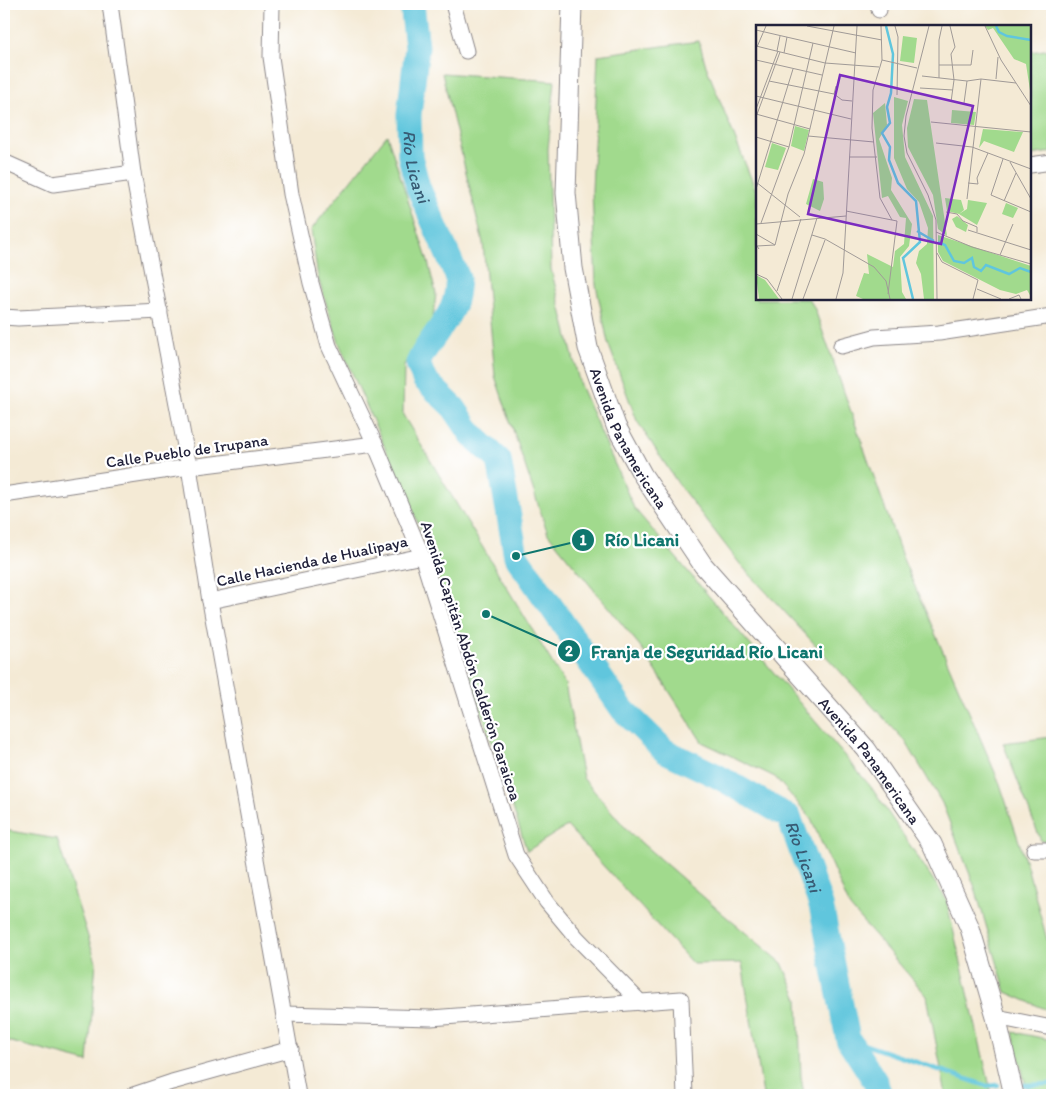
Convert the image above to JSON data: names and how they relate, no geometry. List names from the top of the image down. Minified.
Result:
{"streets":{"main road":["Avenida Panamericana"],"street":["Calle Pueblo de Irupana","Calle Hacienda de Hualipaya","Avenida Capitán Abdón Calderón Garaicoa"]},"crossings":[["Calle Pueblo de Irupana","Avenida Capitán Abdón Calderón Garaicoa"],["Calle Hacienda de Hualipaya","Avenida Capitán Abdón Calderón Garaicoa"]],"water":["Río Licani"],"places":["Río Licani","Franja de Seguridad Río Licani"]}
